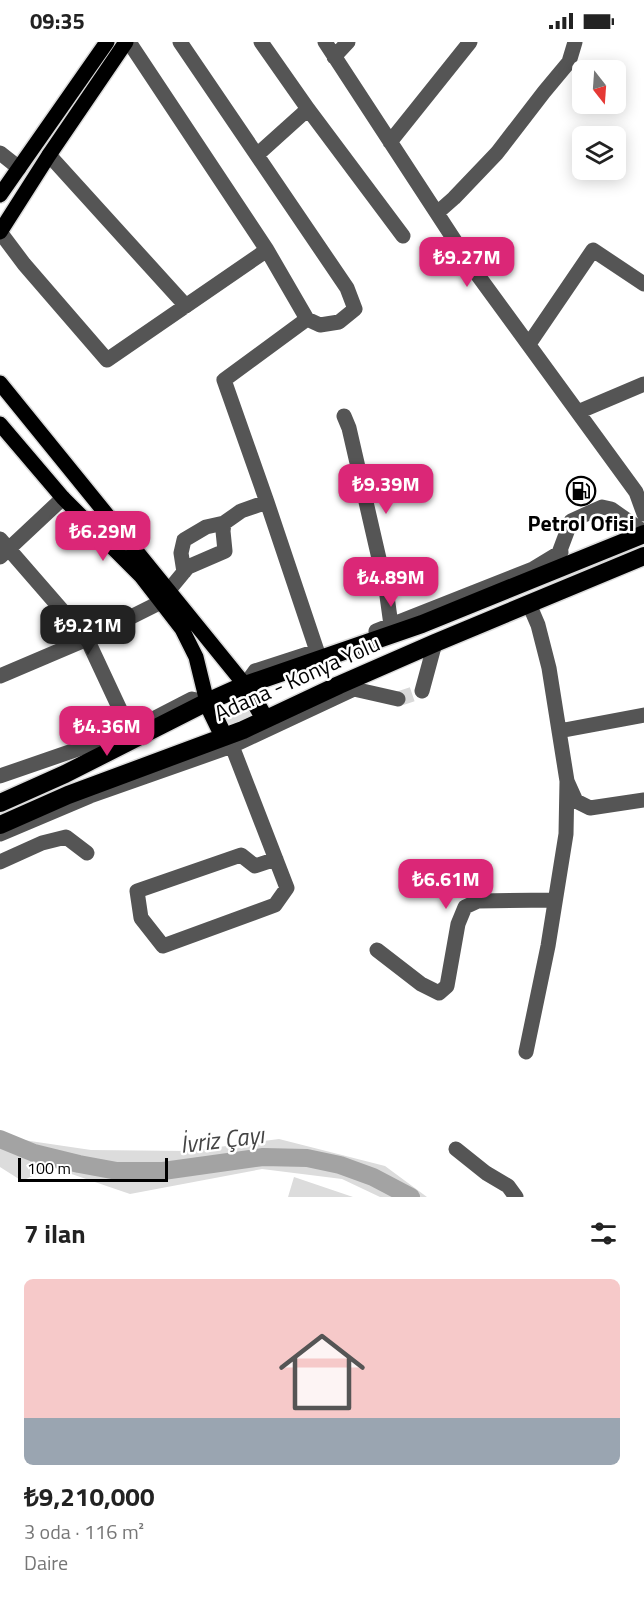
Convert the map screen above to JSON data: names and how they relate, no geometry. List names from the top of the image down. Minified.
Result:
{"streets":{"highway":["Adana - Konya Yolu"]},"water":["İvriz Çayı"],"places":{"fuel station":["Petrol Ofisi"]},"scale_bar":"100 m","north":"bottom","page":{"status":"09:35","price":["₺9.27M","₺9.39M","₺6.29M","₺4.89M","₺9.21M","₺4.36M","₺6.61M"],"scale":"100 m","heading":"7 ilan","list":[{"name":"₺9,210,000","note":"3 oda · 116 m² · Daire"}]}}
